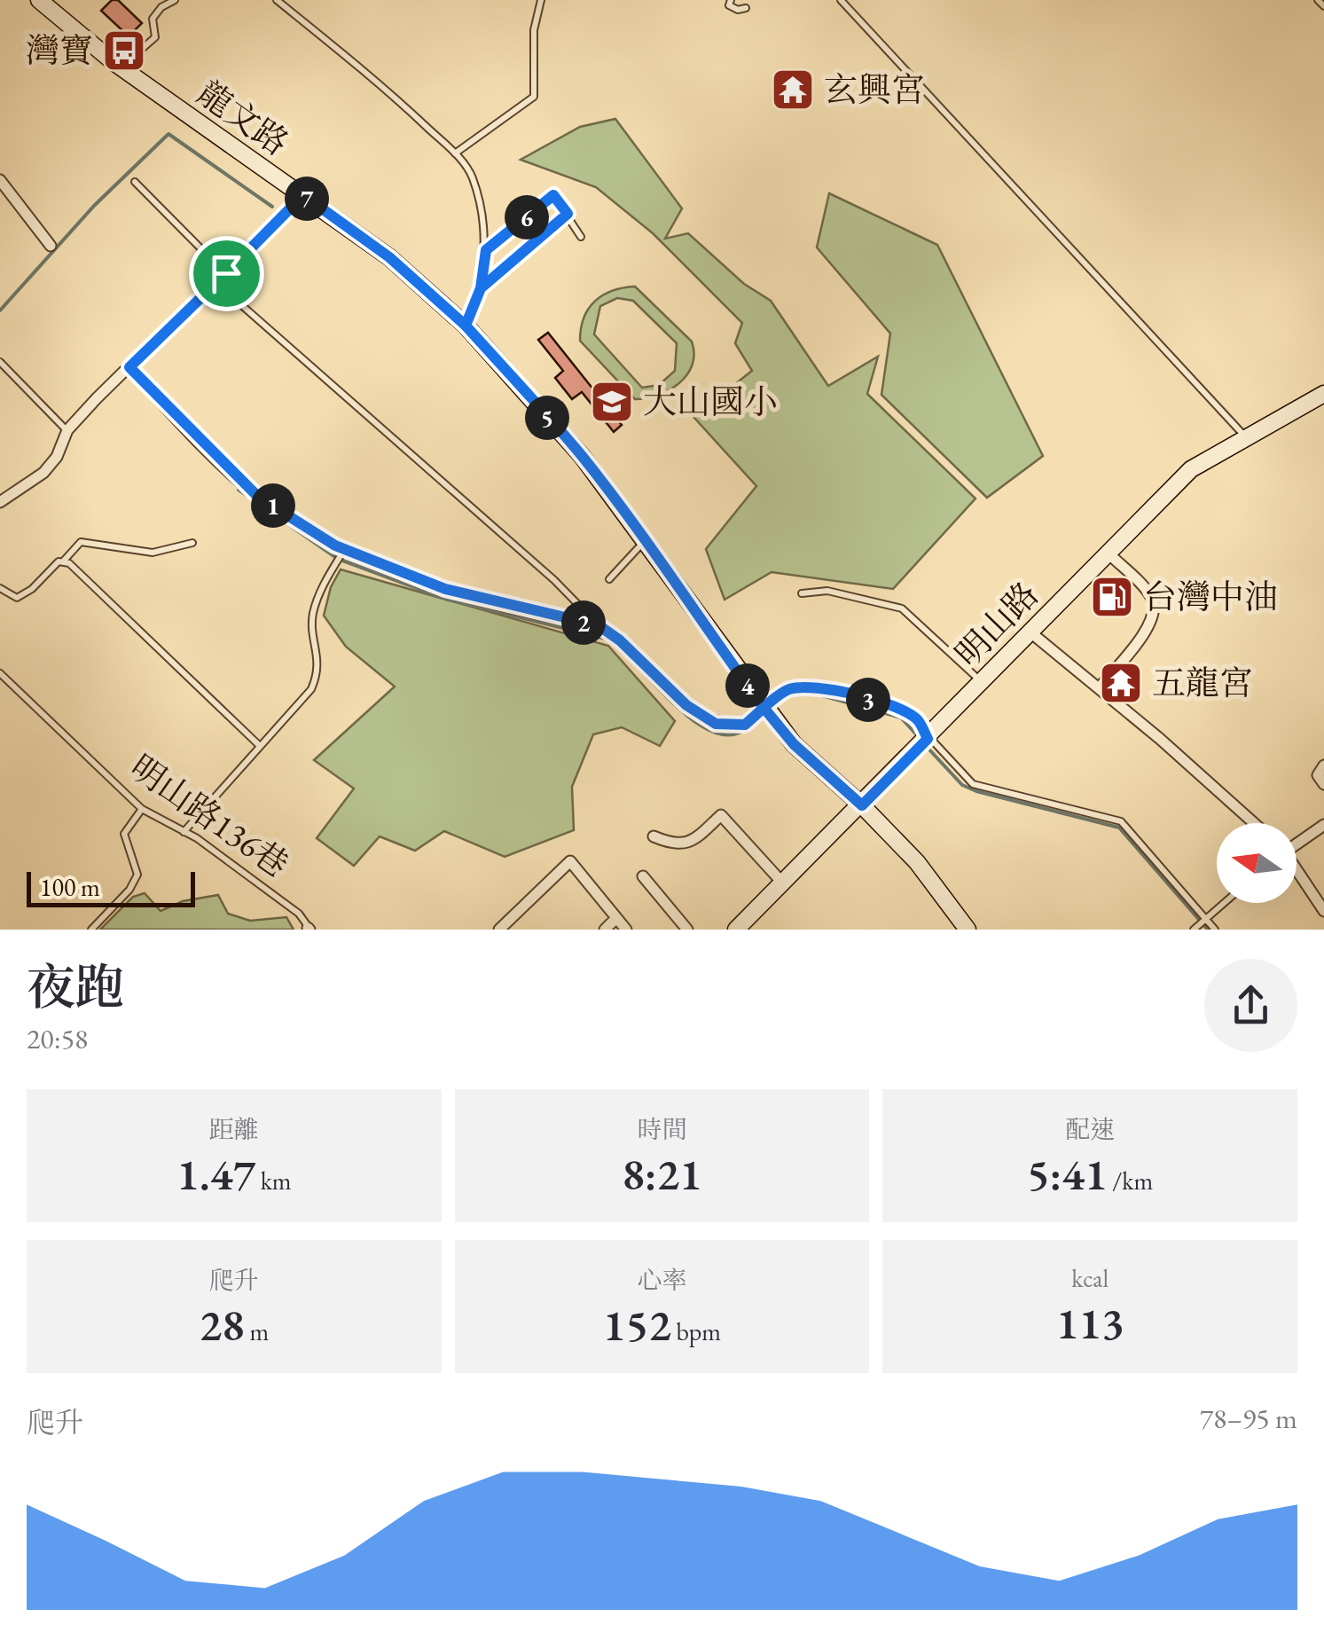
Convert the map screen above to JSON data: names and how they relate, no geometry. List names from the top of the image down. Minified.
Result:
{"streets":{"street":["龍文路","明山路"],"lane":["明山路136巷"]},"crossings":[["龍文路","明山路"]],"places":{"bus stop":["灣寶"],"temple":["玄興宮","五龍宮"],"school or university":["大山國小"],"fuel station":["台灣中油"]},"scale_bar":"100 m","north":"left","page":{"pins":["7","6","5","1","2","4","3"],"scale":"100 m","heading":["夜跑","20:58"],"stats":[["距離","1.47 km"],["時間","8:21"],["配速","5:41 /km"],["爬升","28 m"],["心率","152 bpm"],["kcal","113"]],"chart":["爬升","78–95 m"]}}
